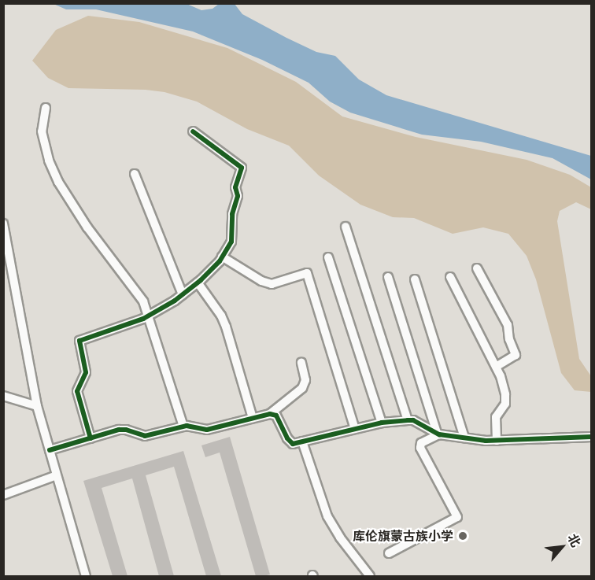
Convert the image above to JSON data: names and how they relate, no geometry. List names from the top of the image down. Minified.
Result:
{"places":["库伦旗蒙古族小学"],"north":"top right"}
